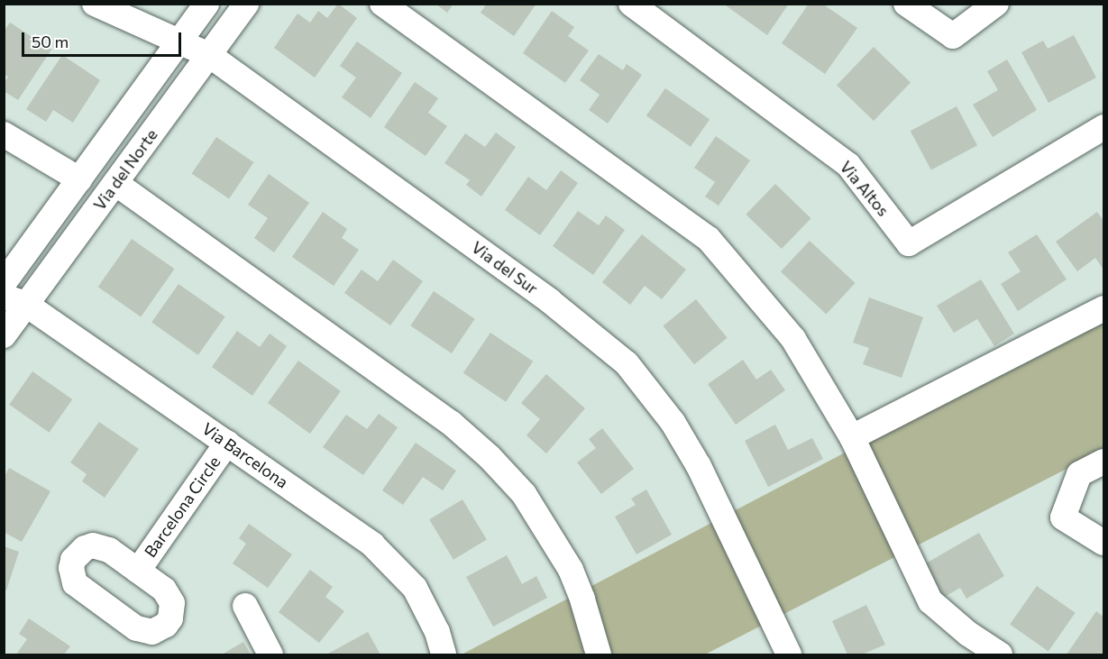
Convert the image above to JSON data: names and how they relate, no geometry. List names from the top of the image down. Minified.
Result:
{"streets":{"street":["Via del Norte","Via Altos","Via del Sur","Via Barcelona","Barcelona Circle"]},"crossings":[["Via del Norte","Via del Sur"],["Via del Norte","Via Barcelona"],["Via Barcelona","Barcelona Circle"]],"scale_bar":"50 m"}
